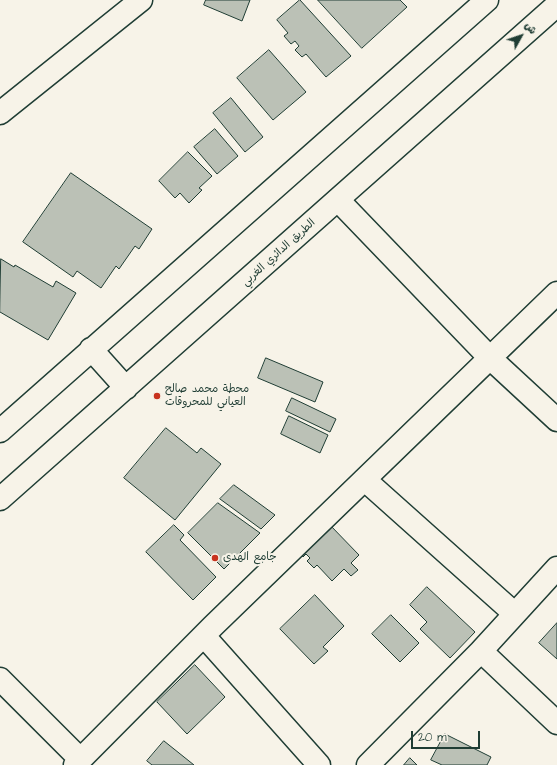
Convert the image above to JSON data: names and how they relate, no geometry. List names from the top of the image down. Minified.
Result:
{"streets":{"street":["الطريق الدائري الغربي"]},"places":["محطة محمد صالح العياني للمحروقات","جامع الهدى"],"scale_bar":"20 m","north":"top right"}
